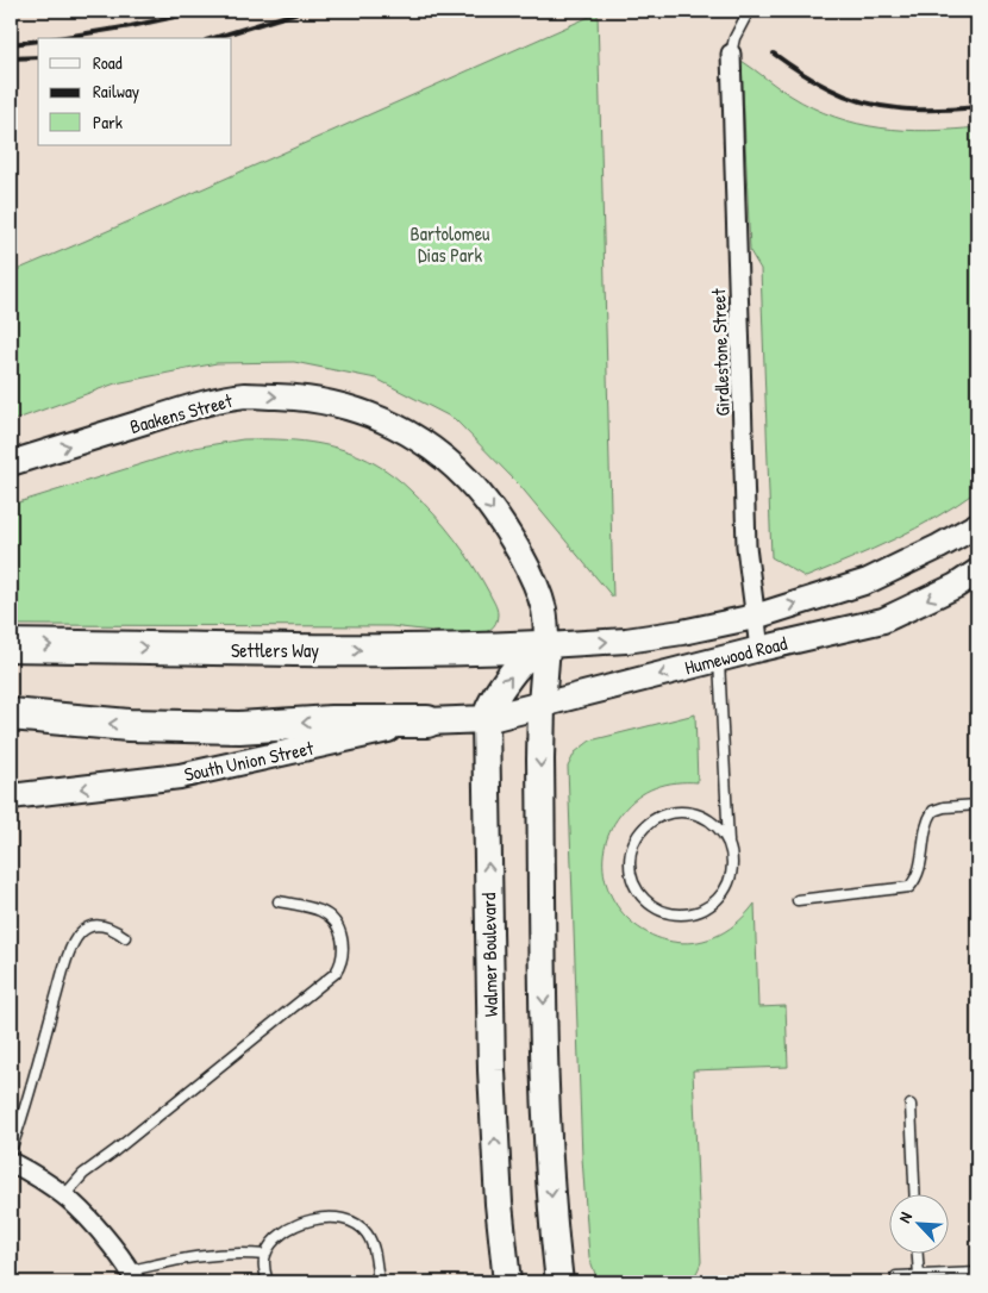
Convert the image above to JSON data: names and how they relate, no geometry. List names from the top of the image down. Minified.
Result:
{"streets":{"highway":["Settlers Way"],"main road":["Humewood Road","South Union Street","Walmer Boulevard"],"street":["Girdlestone Street","Baakens Street"]},"crossings":[["Girdlestone Street","Humewood Road"],["Baakens Street","Settlers Way"],["Baakens Street","Humewood Road"],["Baakens Street","Walmer Boulevard"],["Settlers Way","Humewood Road"],["Settlers Way","Walmer Boulevard"],["Humewood Road","South Union Street"],["Humewood Road","Walmer Boulevard"],["South Union Street","Walmer Boulevard"]],"one_way":["Baakens Street","South Union Street"],"parks":["Bartolomeu Dias Park"],"legend":["Road","Railway","Park"],"north":"top left"}
